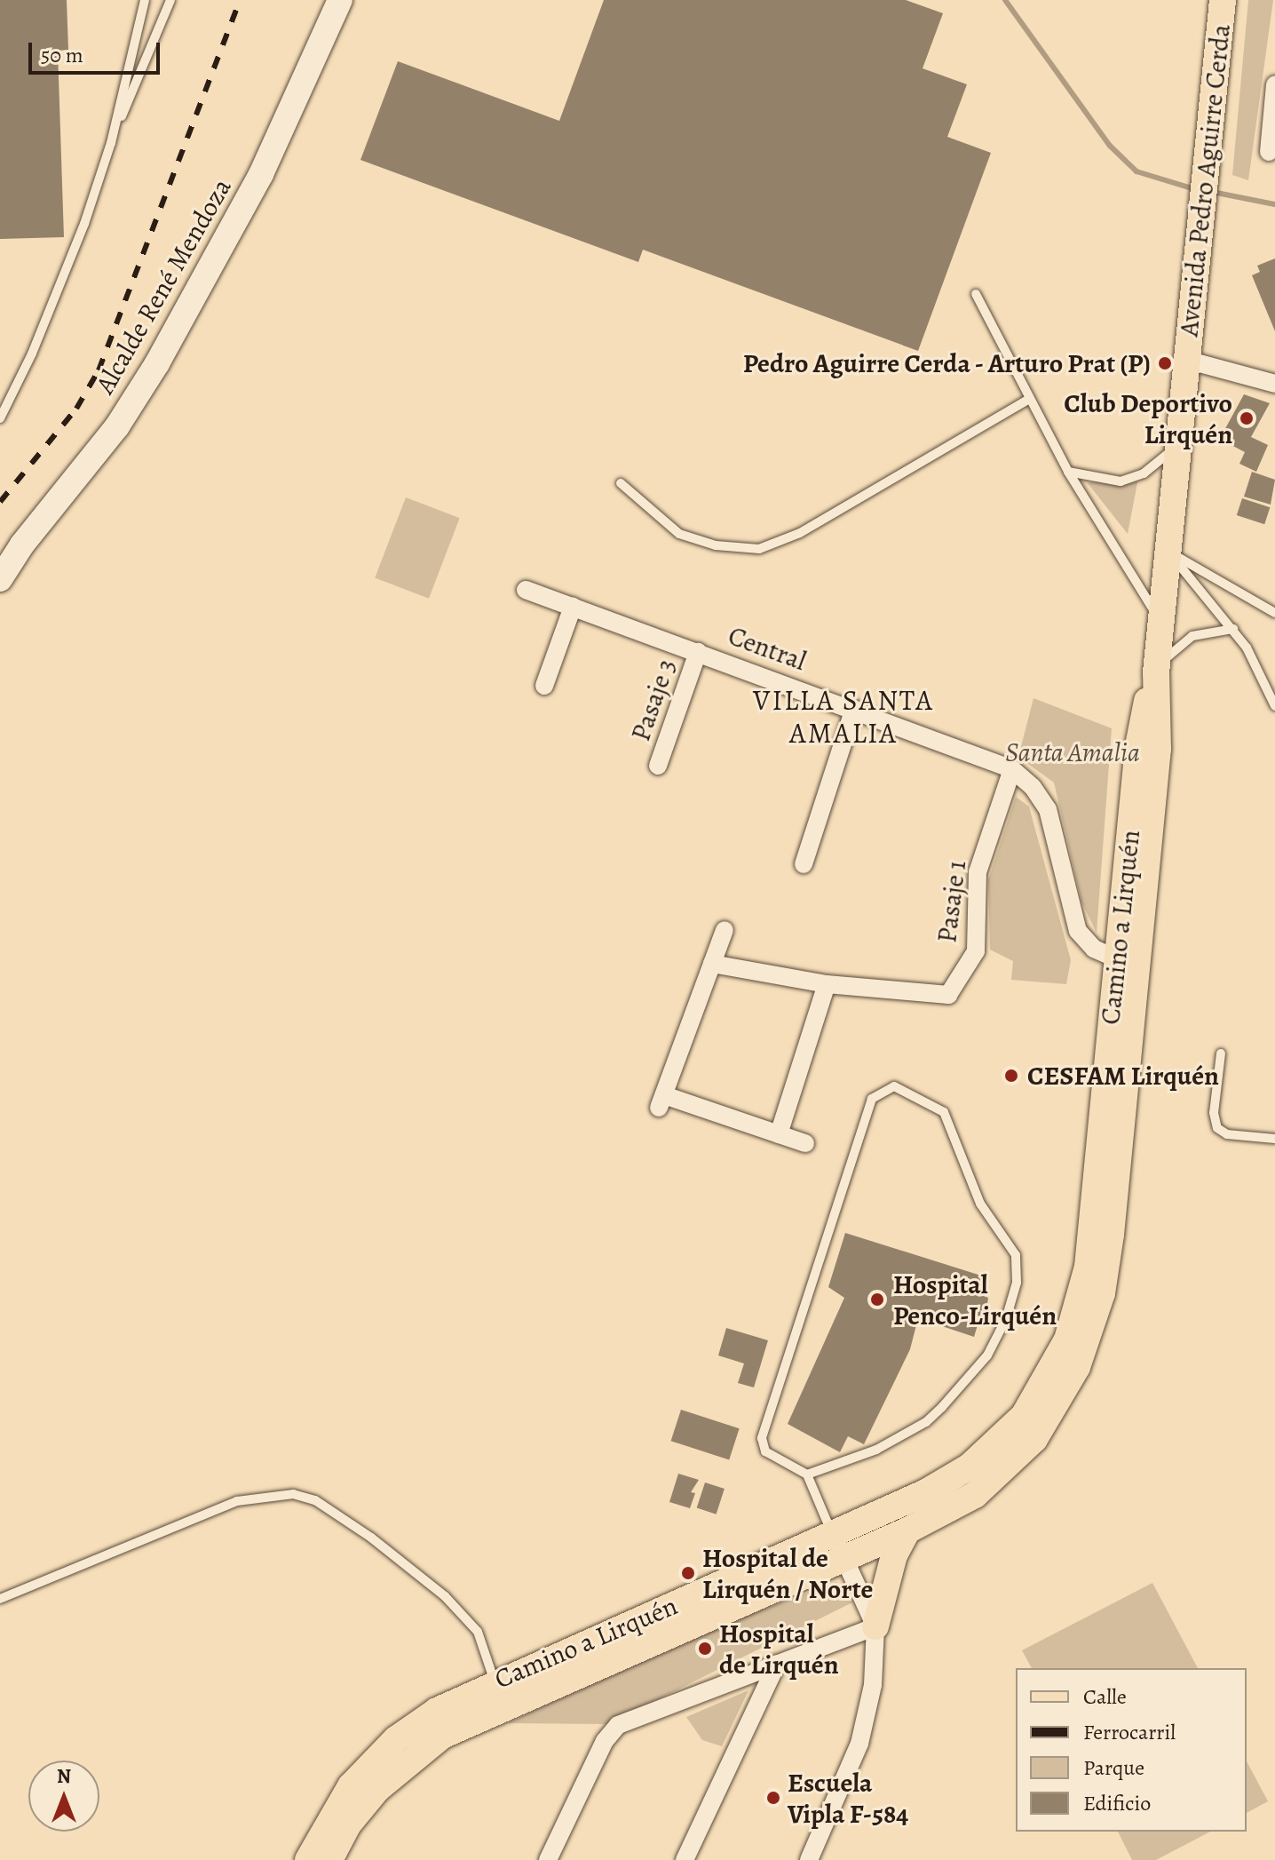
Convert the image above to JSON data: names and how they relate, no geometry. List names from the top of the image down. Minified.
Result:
{"streets":{"main road":["Avenida Pedro Aguirre Cerda","Camino a Lirquén"],"street":["Alcalde René Mendoza","Central","Pasaje 3","Pasaje 1"]},"crossings":[["Avenida Pedro Aguirre Cerda","Camino a Lirquén"],["Central","Pasaje 3"],["Central","Pasaje 1"],["Central","Camino a Lirquén"]],"districts":["VILLA SANTA AMALIA"],"parks":["Santa Amalia"],"places":["Pedro Aguirre Cerda - Arturo Prat (P)","Club Deportivo Lirquén","CESFAM Lirquén","Hospital Penco-Lirquén","Hospital de Lirquén / Norte","Hospital de Lirquén","Escuela Vipla F-584"],"legend":["Calle","Ferrocarril","Parque","Edificio"],"scale_bar":"50 m","north":"top"}
